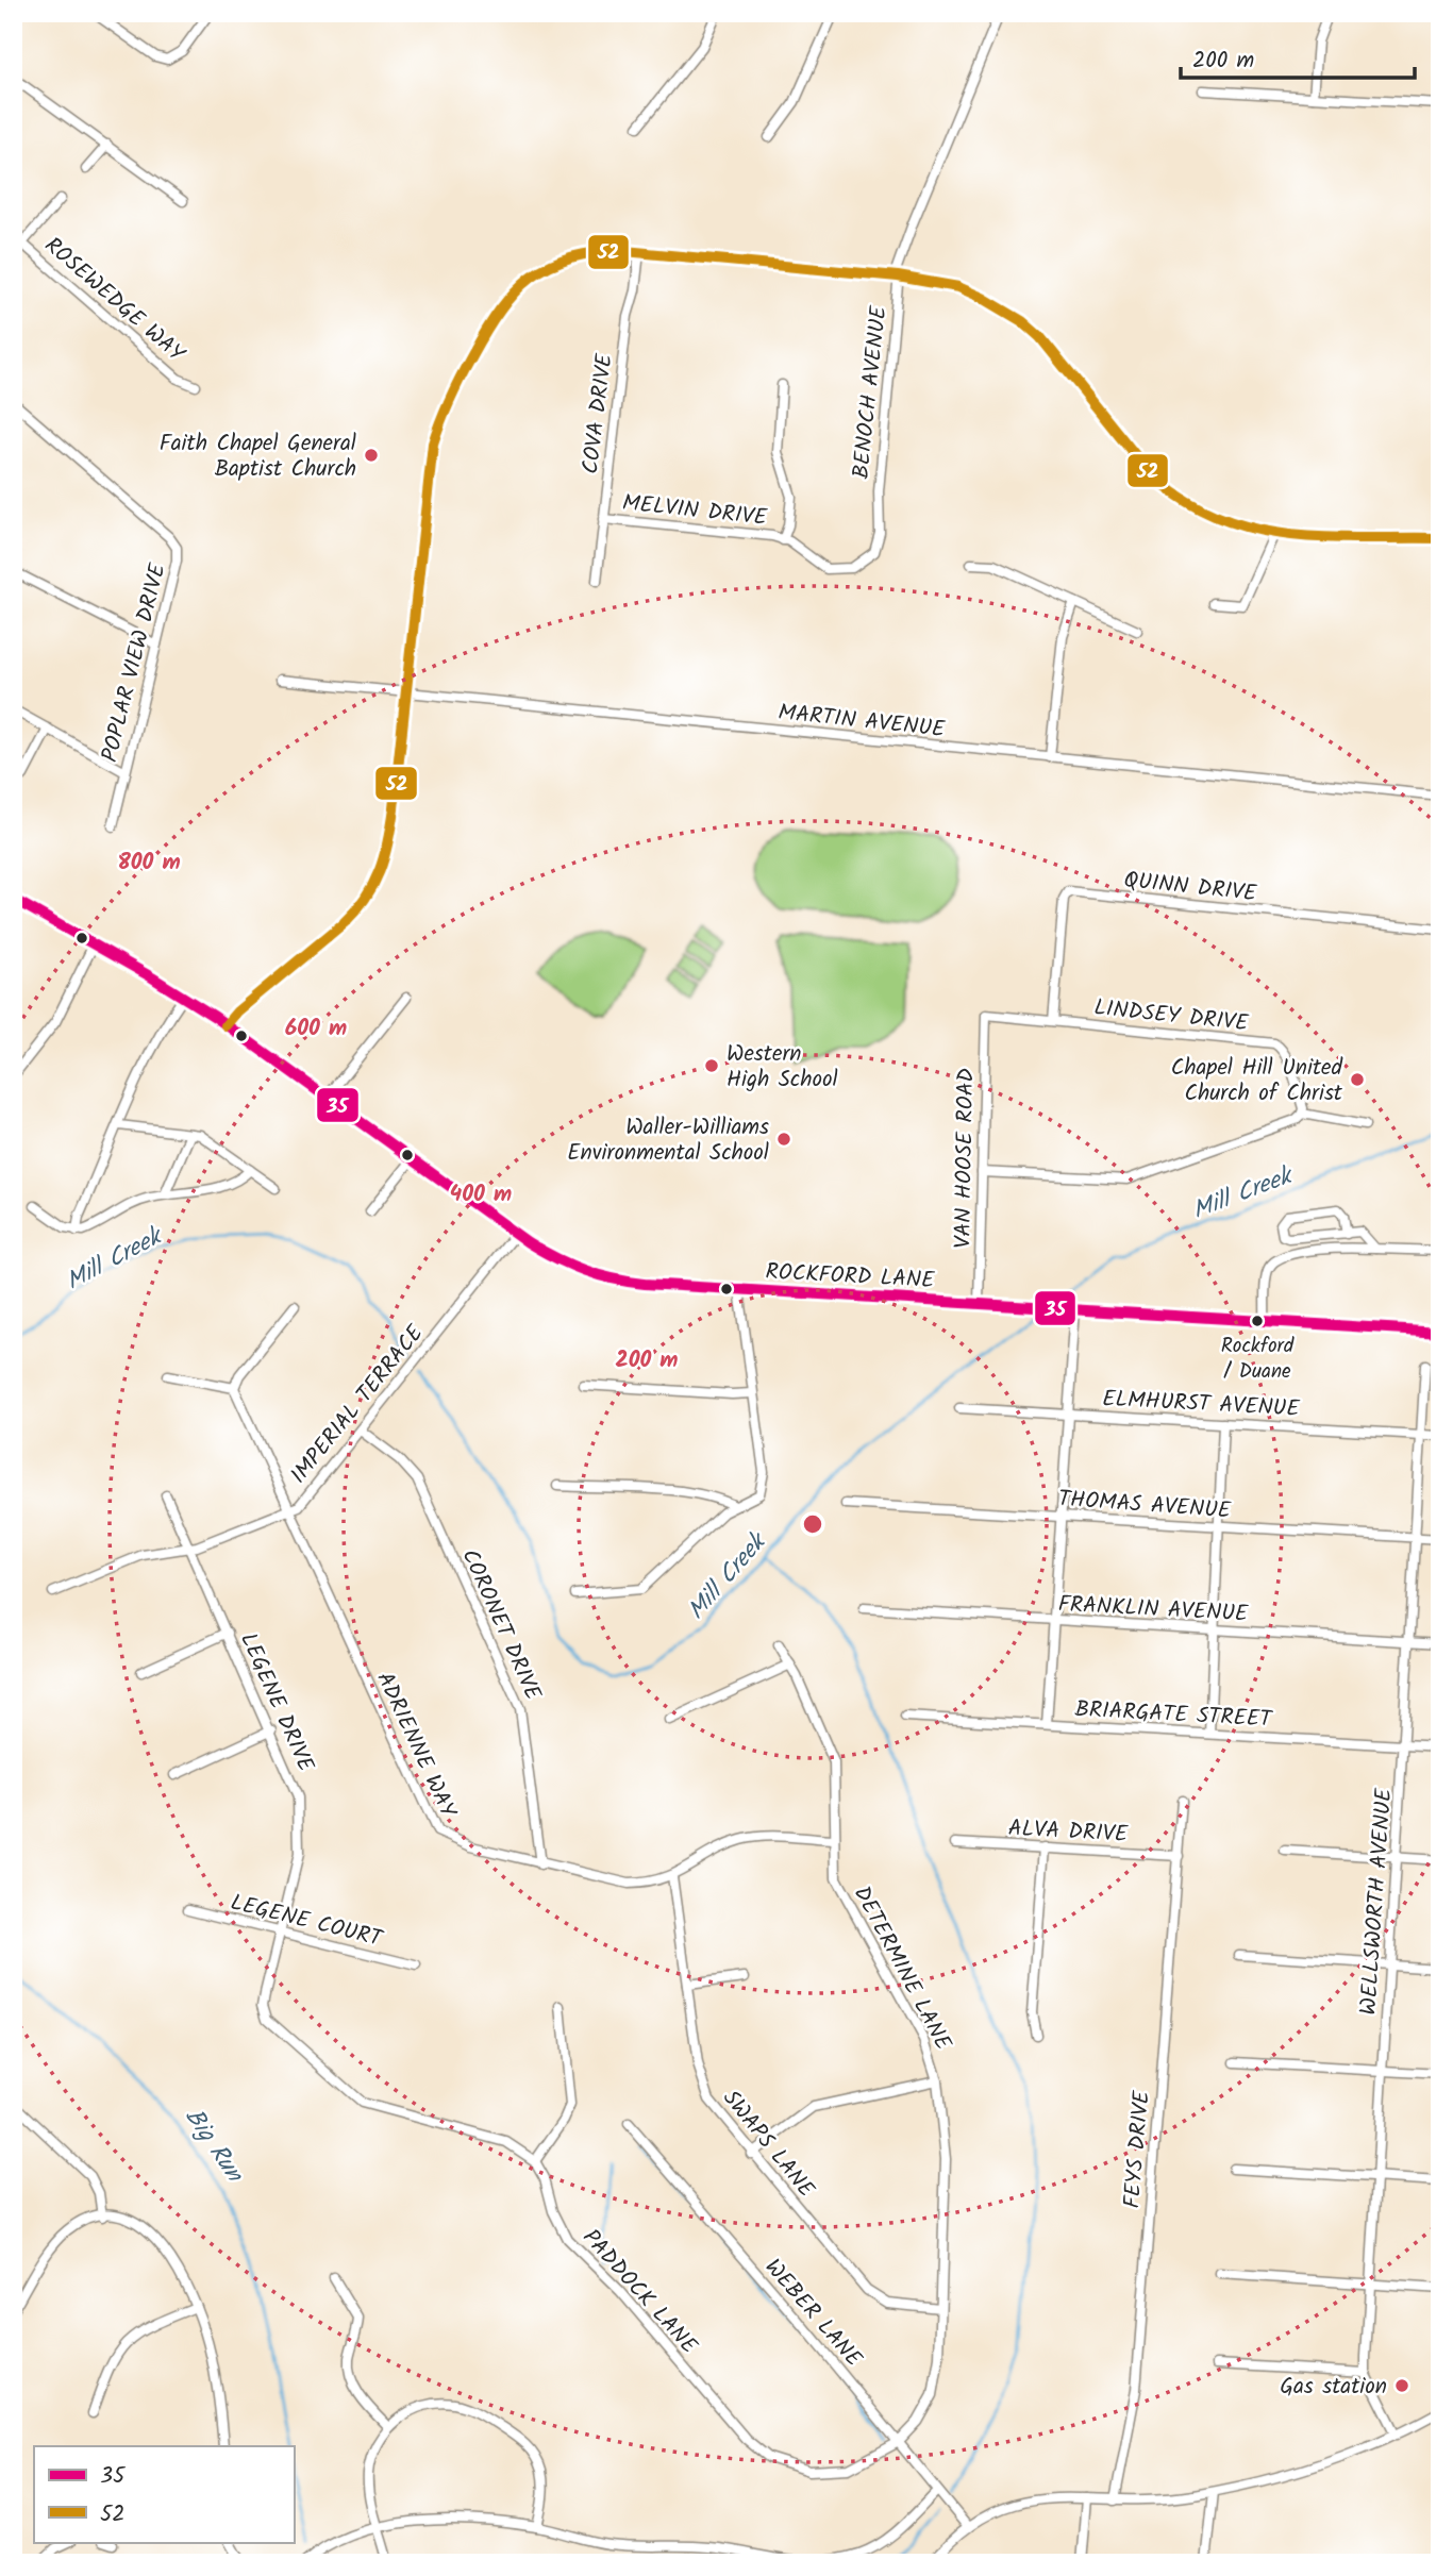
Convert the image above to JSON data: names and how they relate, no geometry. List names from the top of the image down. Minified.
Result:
{"streets":{"main road":["ROCKFORD LANE"],"street":["ROSEWEDGE WAY","BENOCH AVENUE","COVA DRIVE","MELVIN DRIVE","POPLAR VIEW DRIVE","MARTIN AVENUE","QUINN DRIVE","LINDSEY DRIVE","VAN HOOSE ROAD","ELMHURST AVENUE","IMPERIAL TERRACE","THOMAS AVENUE","FRANKLIN AVENUE","CORONET DRIVE","LEGENE DRIVE","BRIARGATE STREET","ADRIENNE WAY","ALVA DRIVE","WELLSWORTH AVENUE","LEGENE COURT","DETERMINE LANE","SWAPS LANE","FEYS DRIVE","PADDOCK LANE","WEBER LANE"]},"crossings":[["BENOCH AVENUE","MELVIN DRIVE"],["COVA DRIVE","MELVIN DRIVE"],["QUINN DRIVE","LINDSEY DRIVE"],["LINDSEY DRIVE","VAN HOOSE ROAD"],["VAN HOOSE ROAD","ROCKFORD LANE"],["ROCKFORD LANE","IMPERIAL TERRACE"],["ELMHURST AVENUE","WELLSWORTH AVENUE"],["IMPERIAL TERRACE","CORONET DRIVE"],["IMPERIAL TERRACE","LEGENE DRIVE"],["IMPERIAL TERRACE","ADRIENNE WAY"],["THOMAS AVENUE","WELLSWORTH AVENUE"],["FRANKLIN AVENUE","WELLSWORTH AVENUE"],["CORONET DRIVE","ADRIENNE WAY"],["LEGENE DRIVE","LEGENE COURT"],["BRIARGATE STREET","WELLSWORTH AVENUE"],["ADRIENNE WAY","DETERMINE LANE"],["ADRIENNE WAY","SWAPS LANE"],["ALVA DRIVE","FEYS DRIVE"],["DETERMINE LANE","SWAPS LANE"],["DETERMINE LANE","PADDOCK LANE"],["DETERMINE LANE","WEBER LANE"],["PADDOCK LANE","WEBER LANE"]],"water":["Mill Creek","Big Run"],"places":["Faith Chapel General Baptist Church","Western High School","Chapel Hill United Church of Christ","Waller-Williams Environmental School","Rockford / Duane","Gas station"],"lines":["transit line 52","transit line 35"],"legend":["35","52"],"scale_bar":"200 m","rings":["800 m","600 m","400 m","200 m"]}
